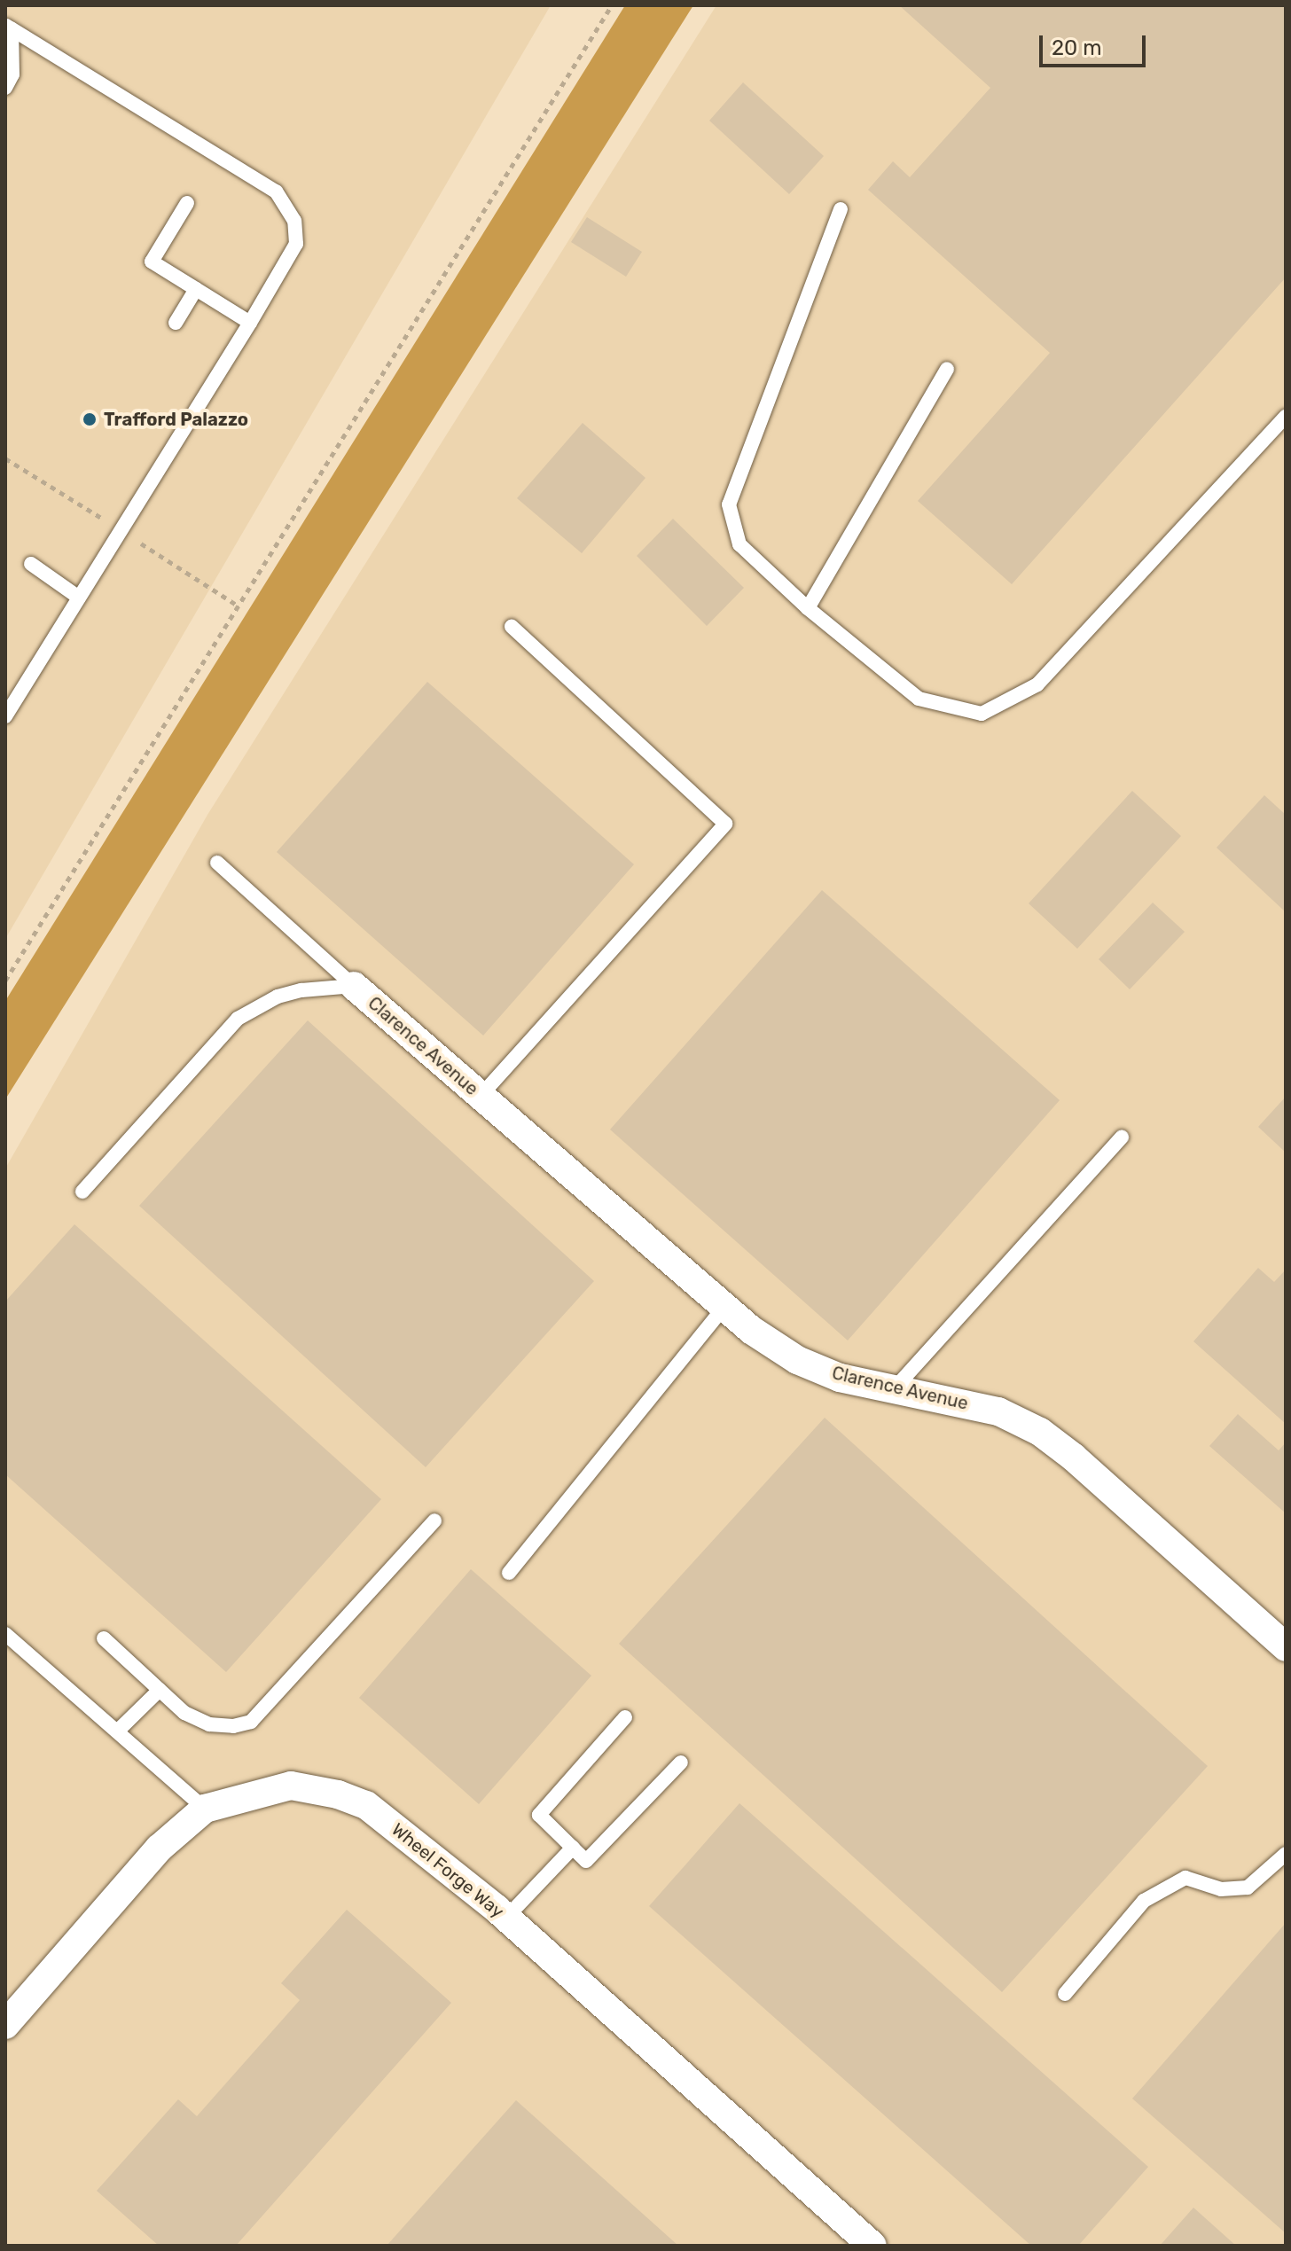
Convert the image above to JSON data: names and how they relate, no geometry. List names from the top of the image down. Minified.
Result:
{"streets":{"street":["Clarence Avenue","Wheel Forge Way"]},"places":["Trafford Palazzo"],"scale_bar":"20 m"}
